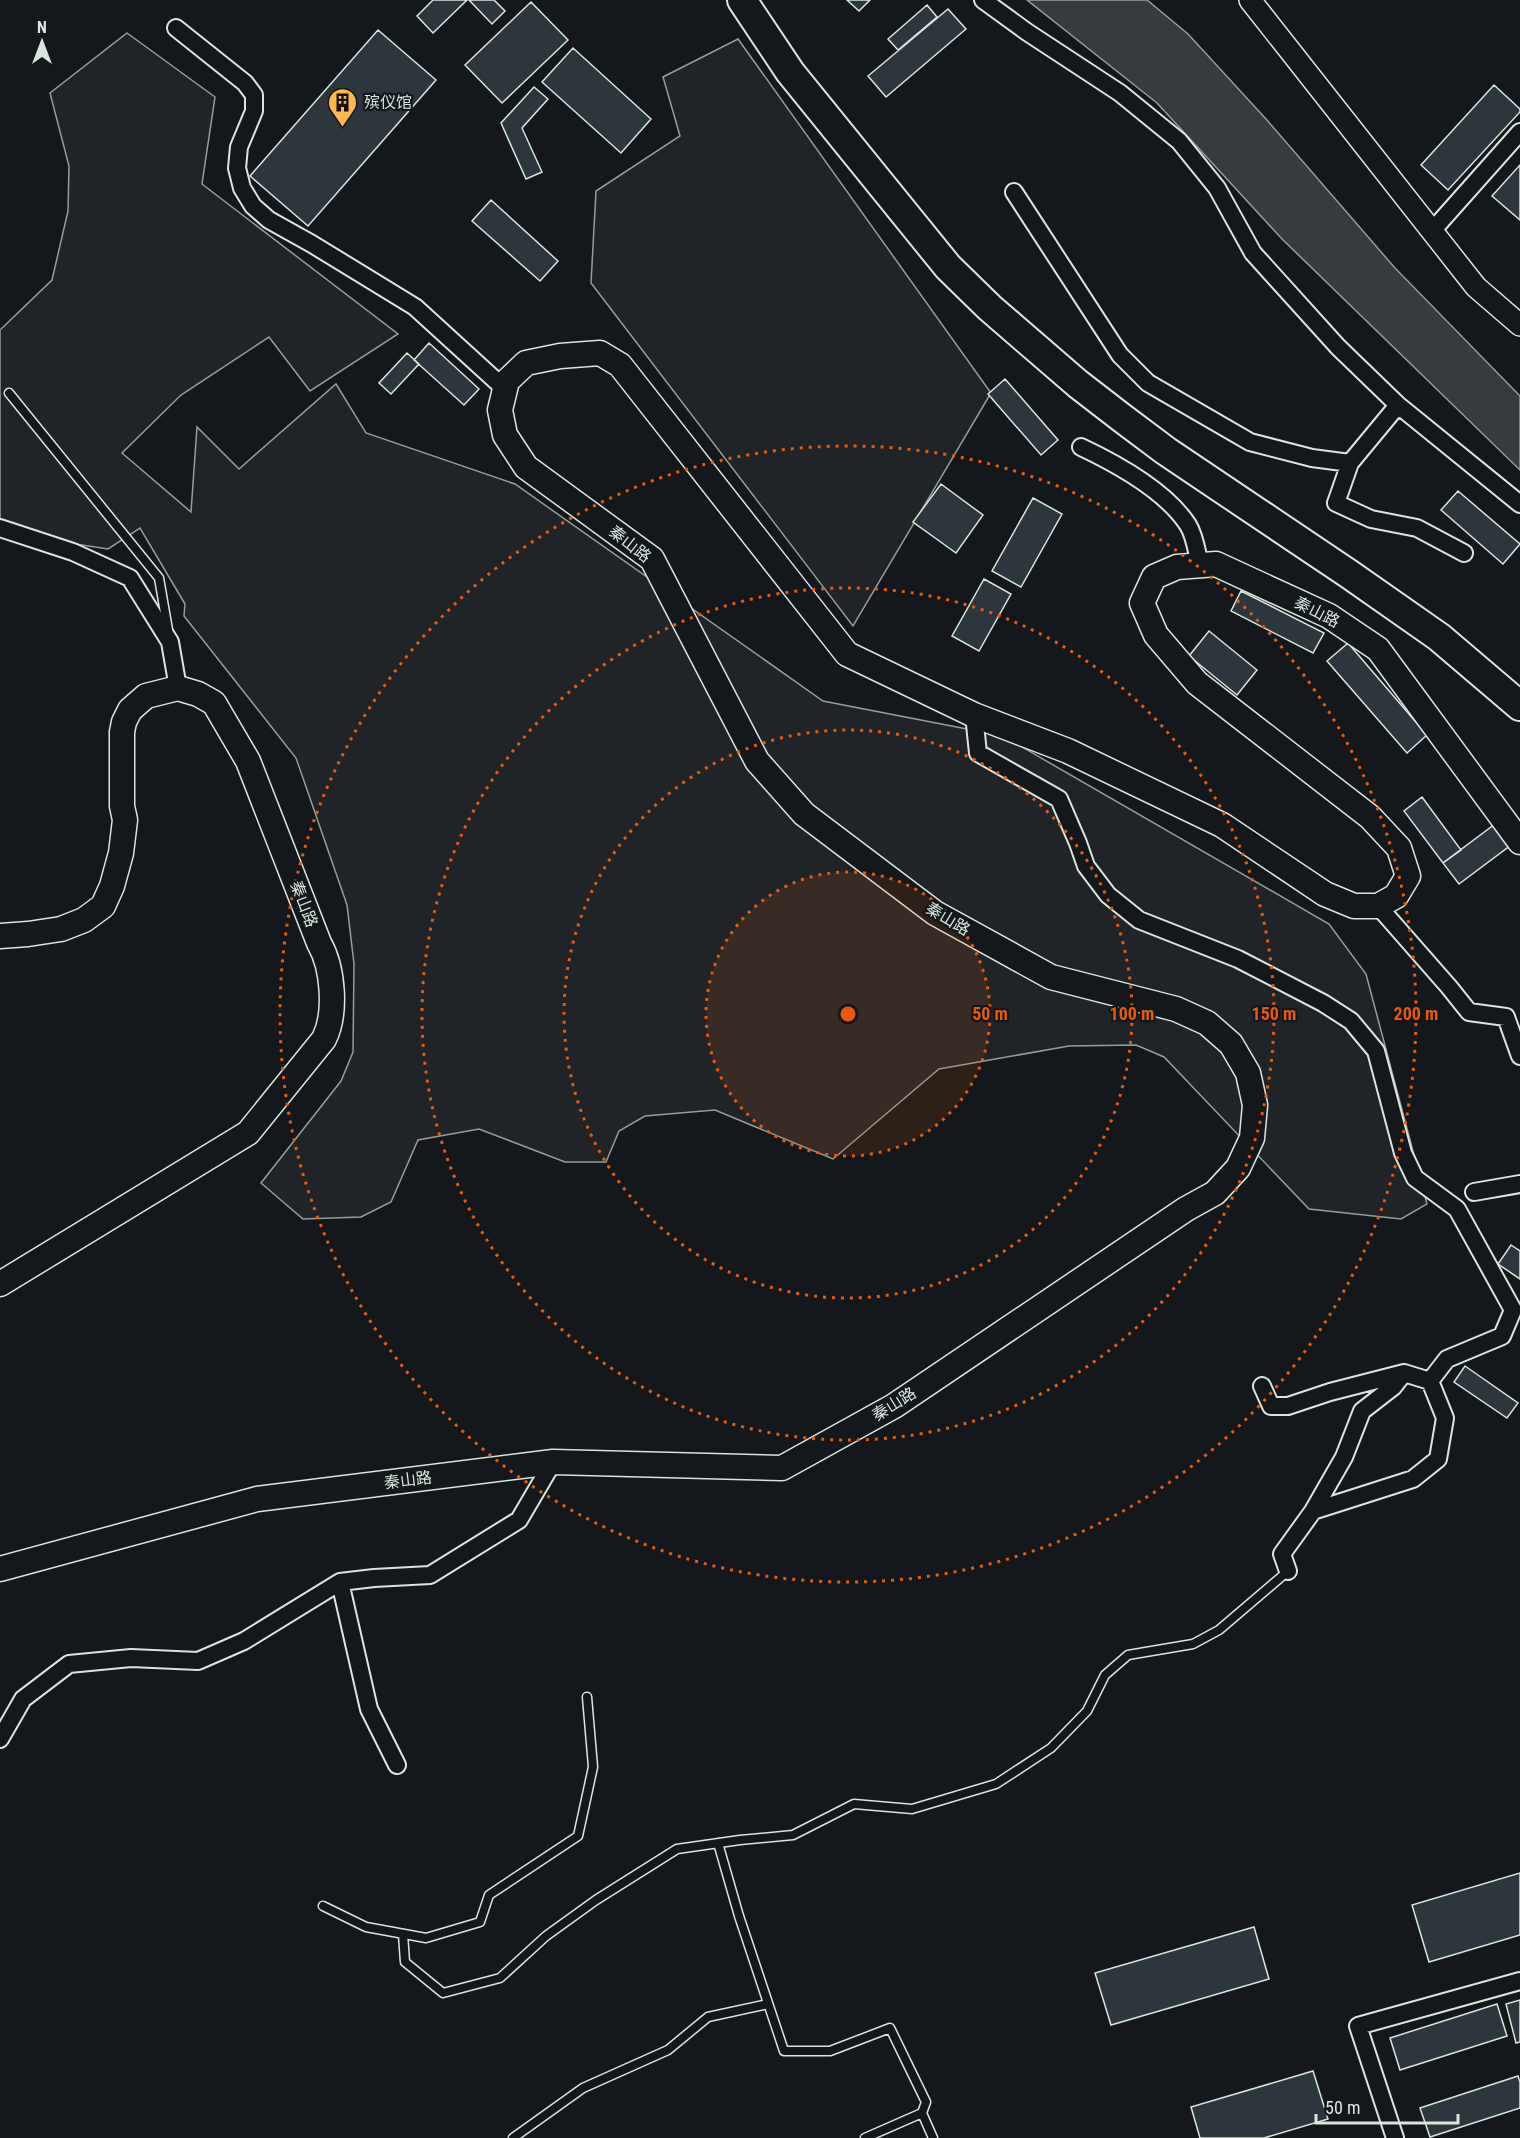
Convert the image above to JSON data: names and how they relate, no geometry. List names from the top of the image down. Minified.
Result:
{"streets":{"main road":["秦山路"]},"places":{"building":["殡仪馆"]},"scale_bar":"50 m","north":"top","rings":["50 m","100 m","150 m","200 m"]}
